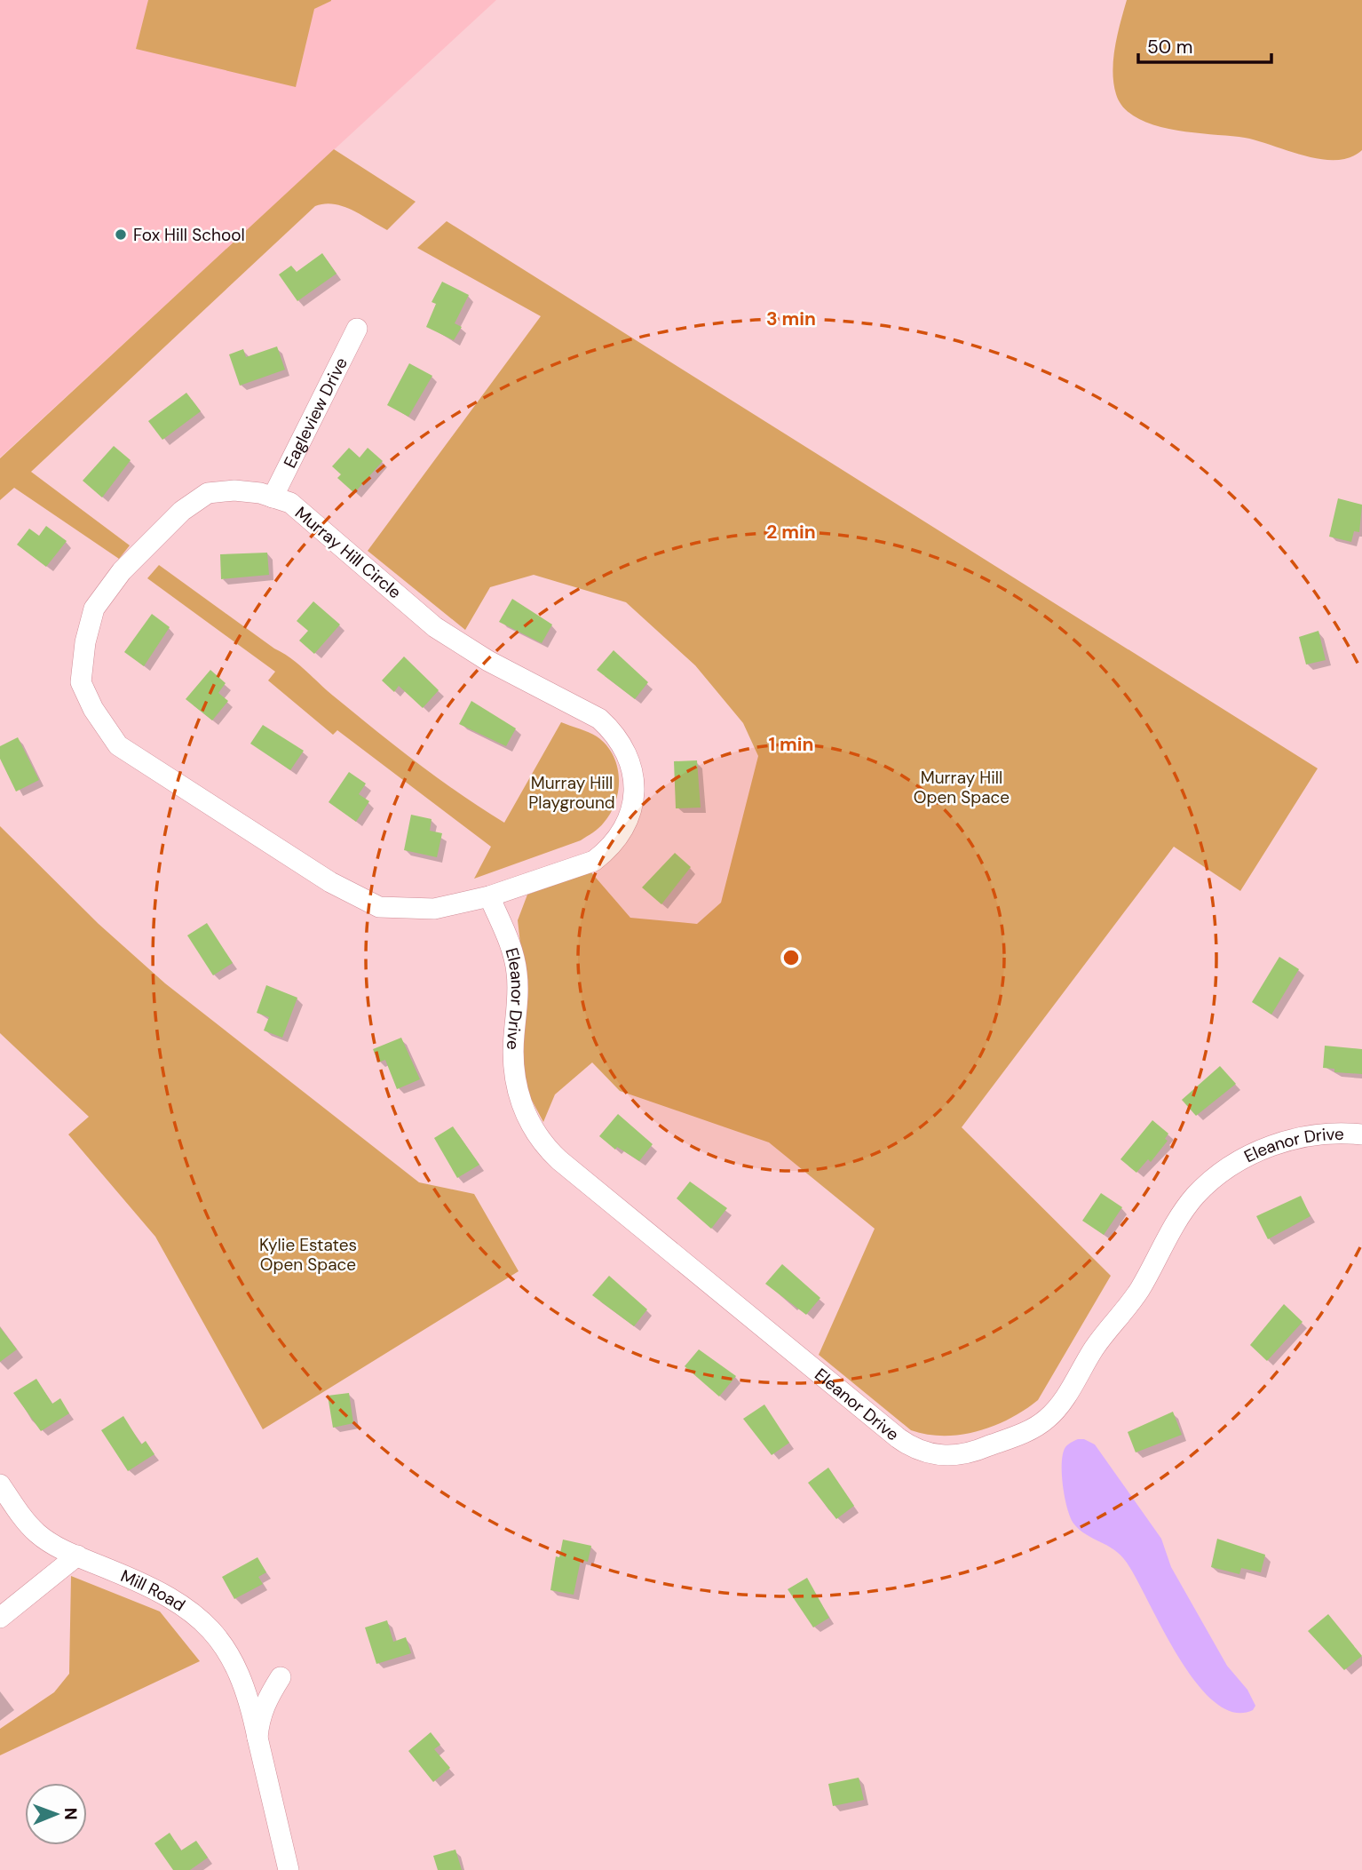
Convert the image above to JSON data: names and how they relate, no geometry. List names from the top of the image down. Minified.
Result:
{"streets":{"street":["Eagleview Drive","Murray Hill Circle","Eleanor Drive","Mill Road"]},"crossings":[["Eagleview Drive","Murray Hill Circle"],["Murray Hill Circle","Eleanor Drive"]],"parks":["Murray Hill Open Space","Murray Hill Playground","Kylie Estates Open Space"],"places":["Fox Hill School"],"scale_bar":"50 m","north":"right","rings":["3 min","2 min","1 min"]}
